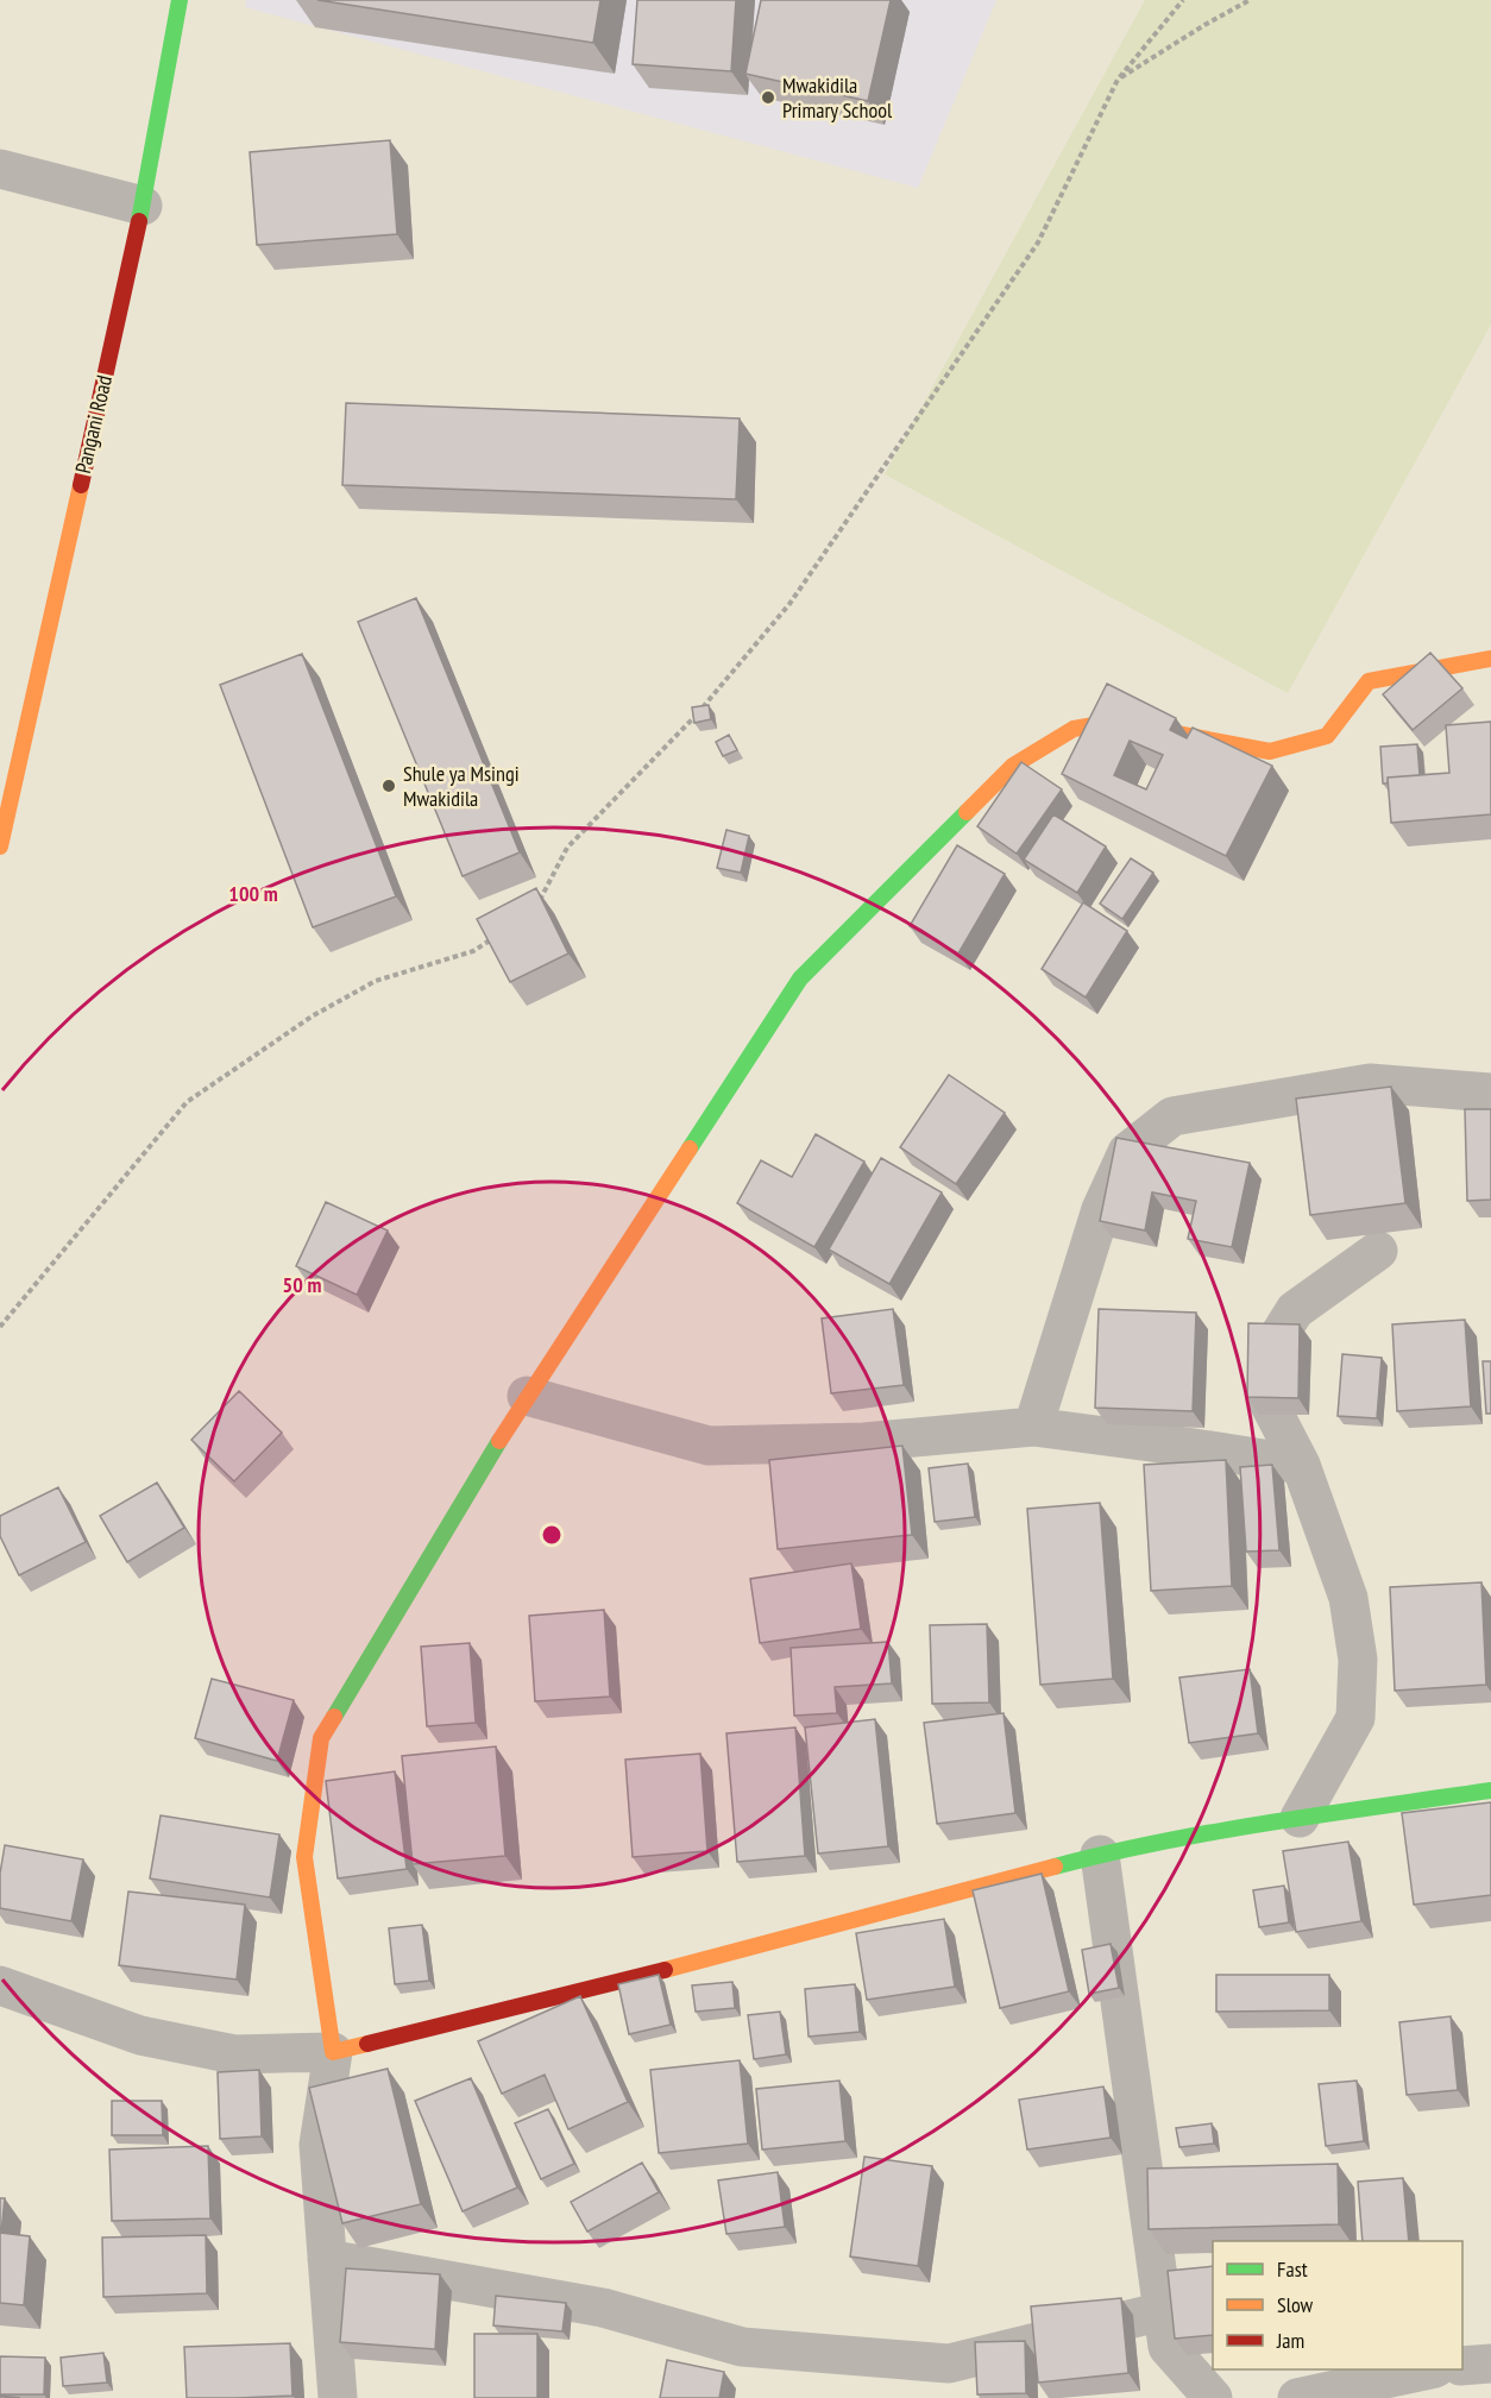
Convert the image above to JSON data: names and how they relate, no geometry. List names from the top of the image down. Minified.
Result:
{"streets":{"street":["Pangani Road"]},"places":["Mwakidila Primary School","Shule ya Msingi Mwakidila"],"legend":["Fast","Slow","Jam"],"rings":["100 m","50 m"]}
